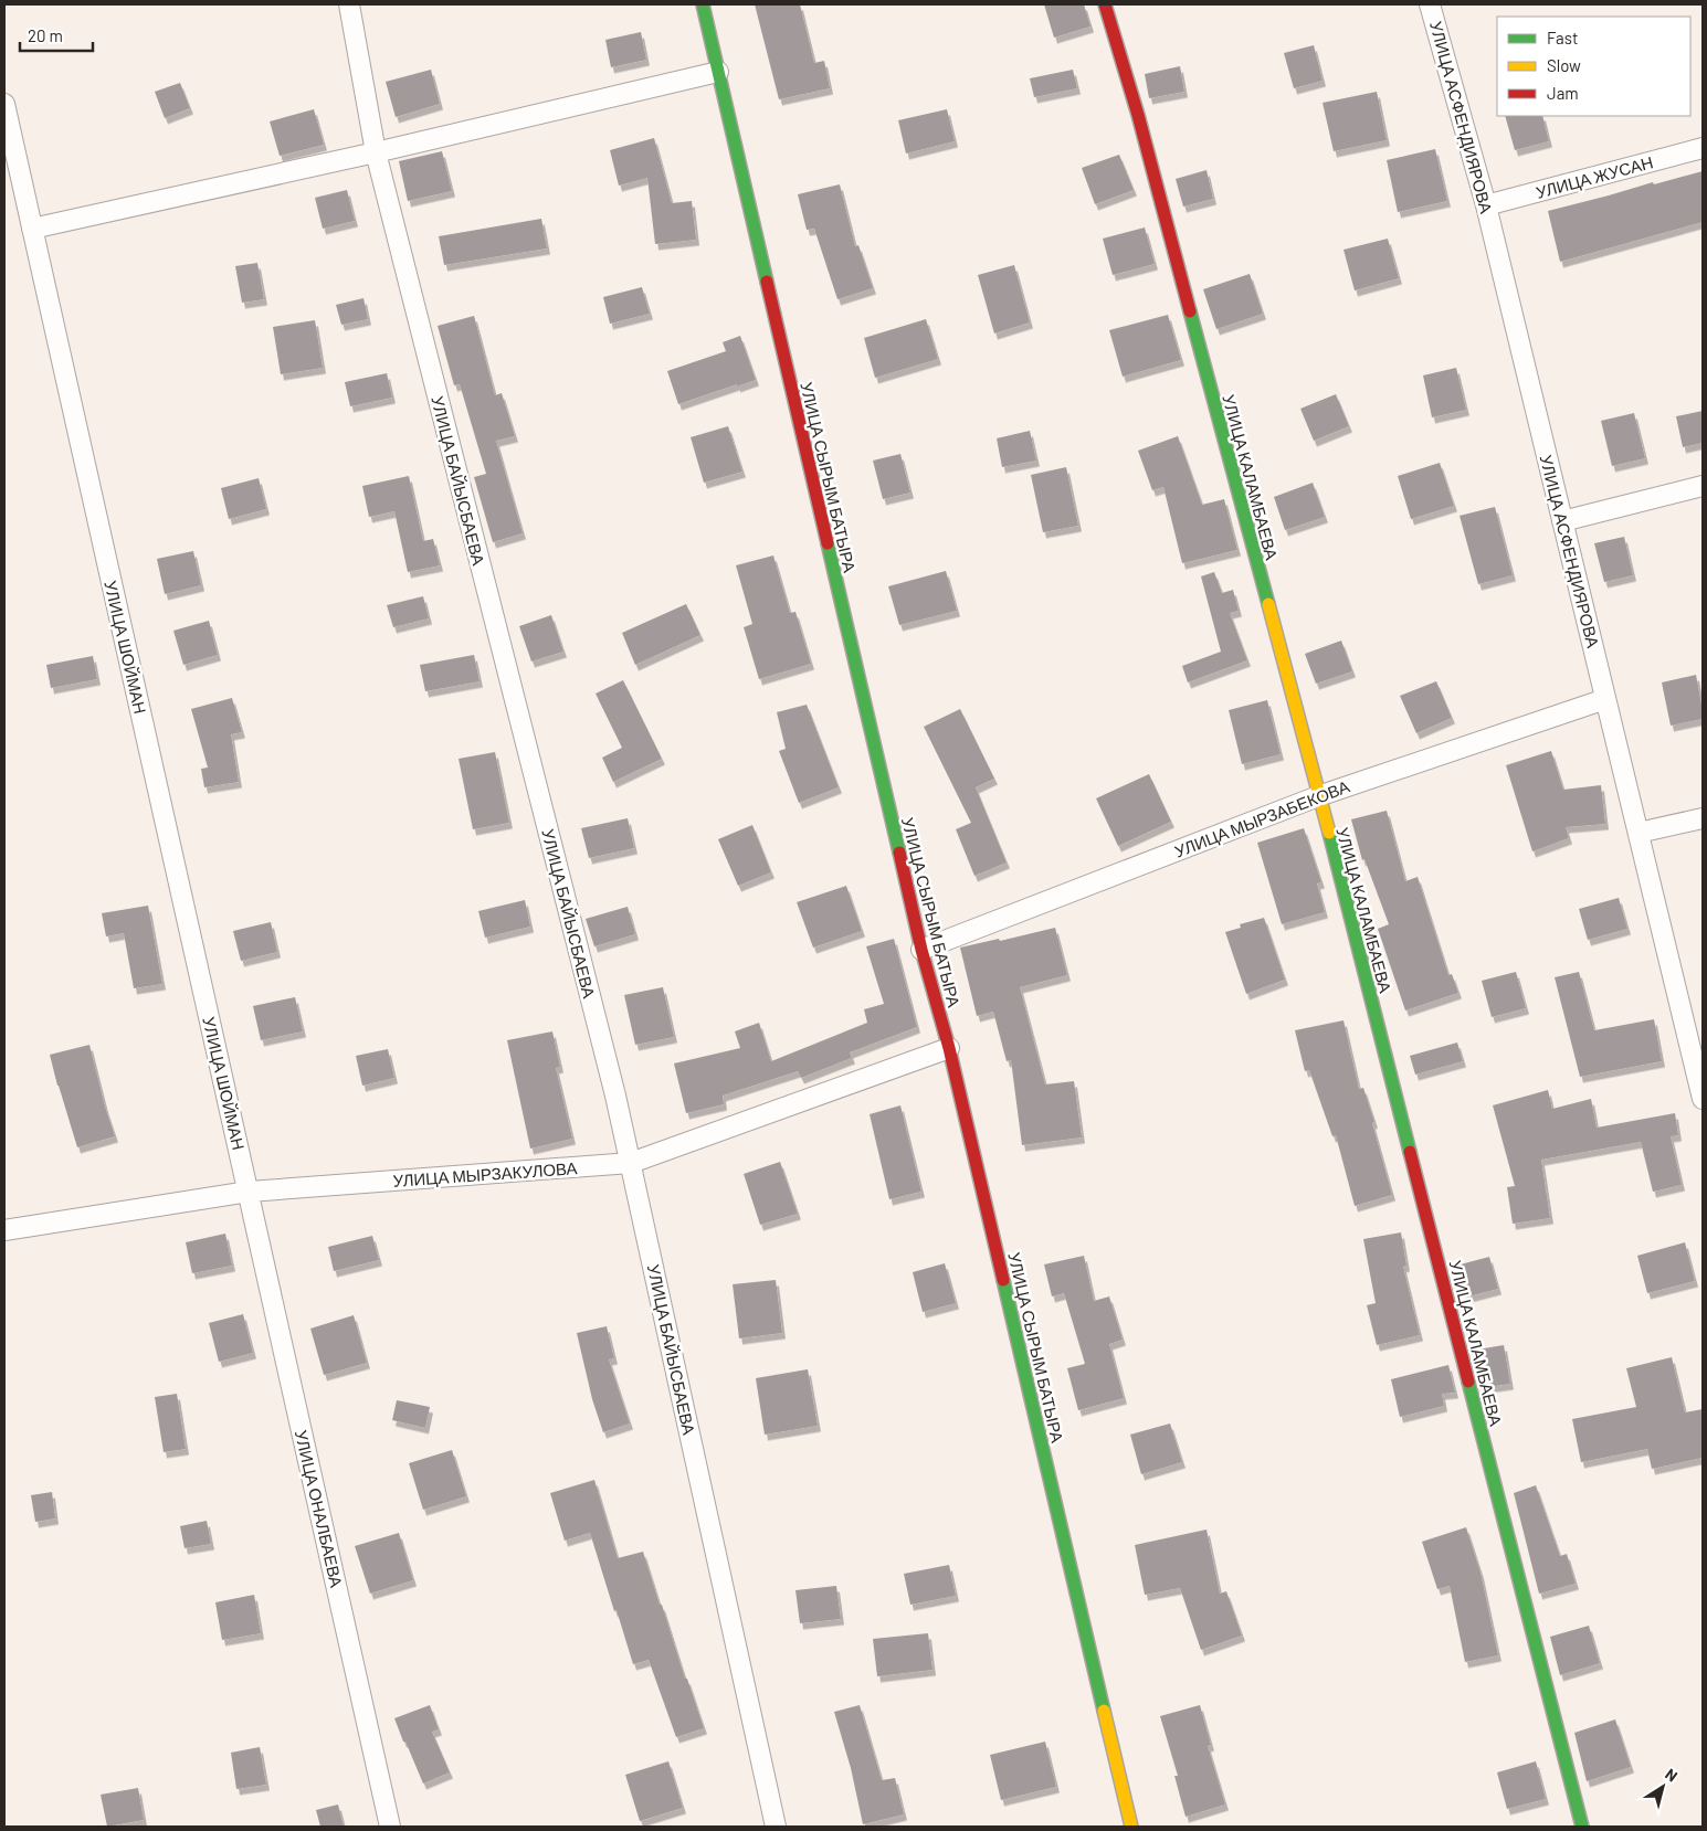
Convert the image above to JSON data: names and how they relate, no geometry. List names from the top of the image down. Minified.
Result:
{"streets":{"street":["УЛИЦА АСФЕНДИЯРОВА","УЛИЦА ЖУСАН","УЛИЦА СЫРЫМ БАТЫРА","УЛИЦА КАЛАМБАЕВА","УЛИЦА БАЙЫСБАЕВА","УЛИЦА ШОЙМАН","УЛИЦА МЫРЗАБЕКОВА","УЛИЦА МЫРЗАКУЛОВА","УЛИЦА ОНАЛБАЕВА"]},"crossings":[["УЛИЦА АСФЕНДИЯРОВА","УЛИЦА ЖУСАН"],["УЛИЦА АСФЕНДИЯРОВА","УЛИЦА МЫРЗАБЕКОВА"],["УЛИЦА СЫРЫМ БАТЫРА","УЛИЦА МЫРЗАБЕКОВА"],["УЛИЦА СЫРЫМ БАТЫРА","УЛИЦА МЫРЗАКУЛОВА"],["УЛИЦА КАЛАМБАЕВА","УЛИЦА МЫРЗАБЕКОВА"],["УЛИЦА БАЙЫСБАЕВА","УЛИЦА МЫРЗАКУЛОВА"],["УЛИЦА ШОЙМАН","УЛИЦА МЫРЗАКУЛОВА"],["УЛИЦА ШОЙМАН","УЛИЦА ОНАЛБАЕВА"],["УЛИЦА МЫРЗАКУЛОВА","УЛИЦА ОНАЛБАЕВА"]],"legend":["Fast","Slow","Jam"],"scale_bar":"20 m","north":"top right"}
